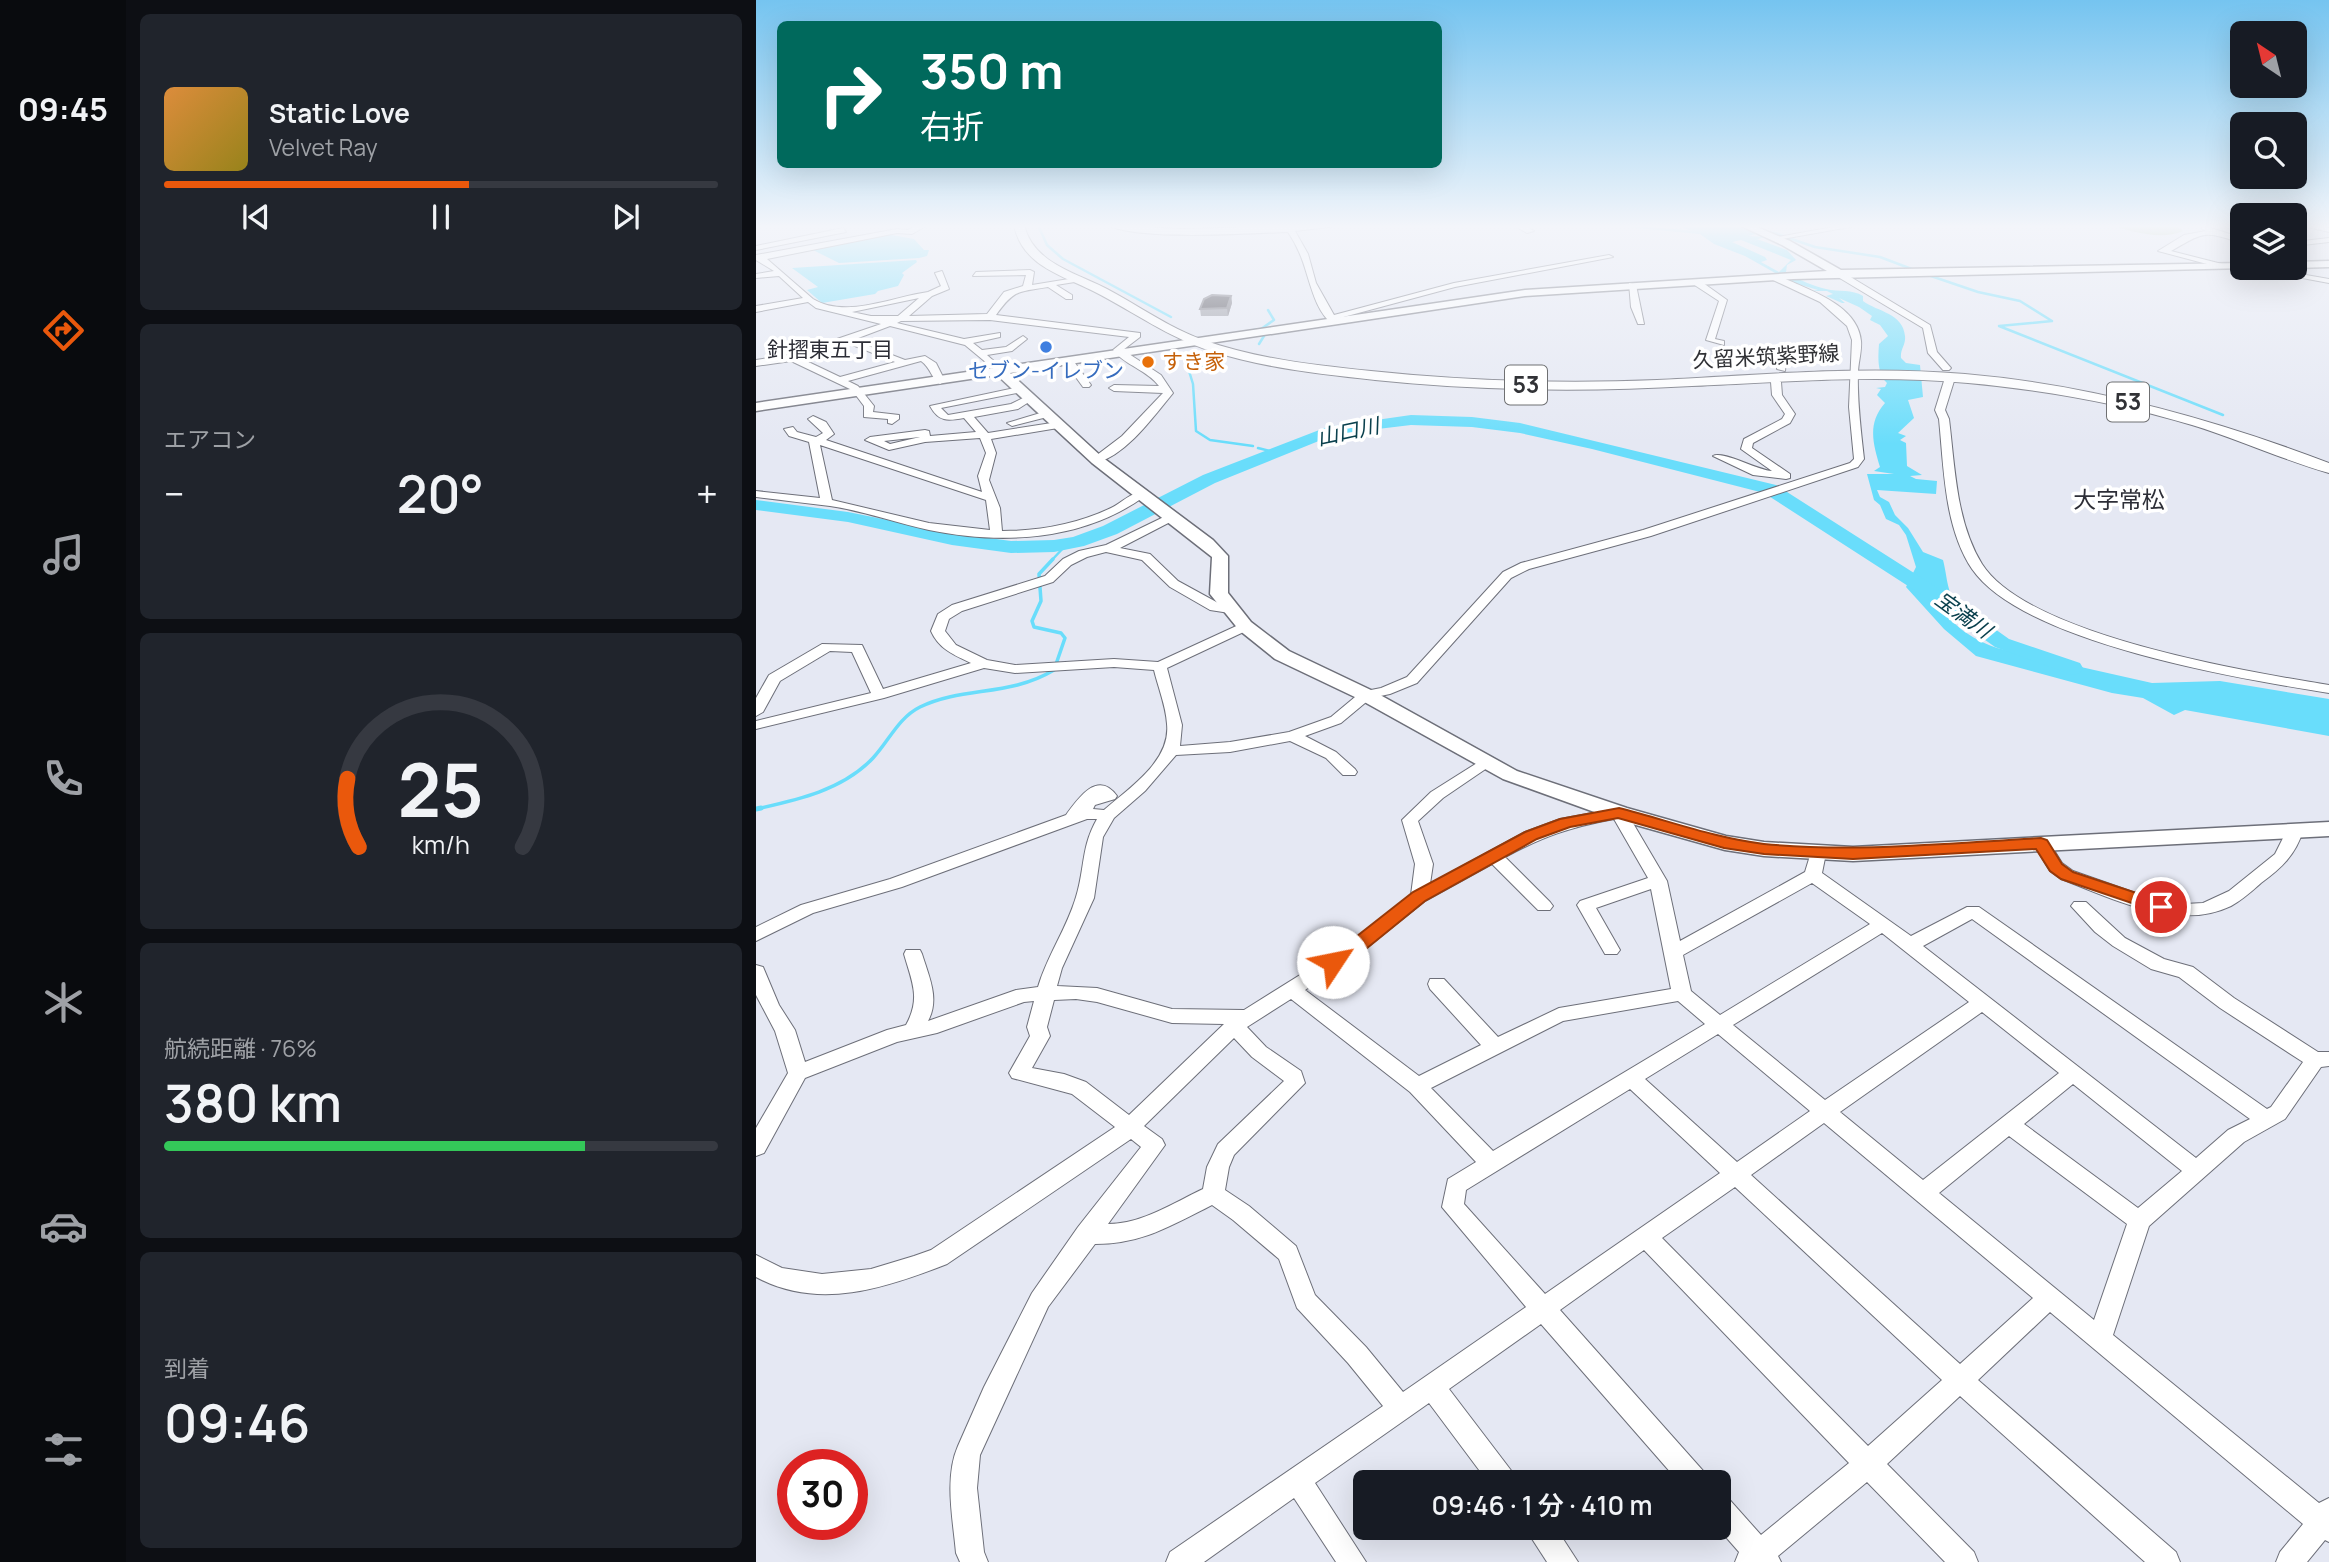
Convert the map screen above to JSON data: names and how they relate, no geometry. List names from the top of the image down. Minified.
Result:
{"streets":{"main road":["久留米筑紫野線","53"]},"districts":["針摺東五丁目","大字常松"],"water":["山口川","宝満川"],"places":["セブン-イレブン","すき家"],"north":"top left","page":{"tabs":"09:45","turn":["350 m","右折"],"song":["Static Love","Velvet Ray"],"tile":["エアコン",["航続距離 · 76%","380 km"],["到着","09:46"]],"heat":["−","20°","+"],"limit":"30","trip":"09:46 · 1 分 · 410 m","gauge":["25","km/h"]}}
